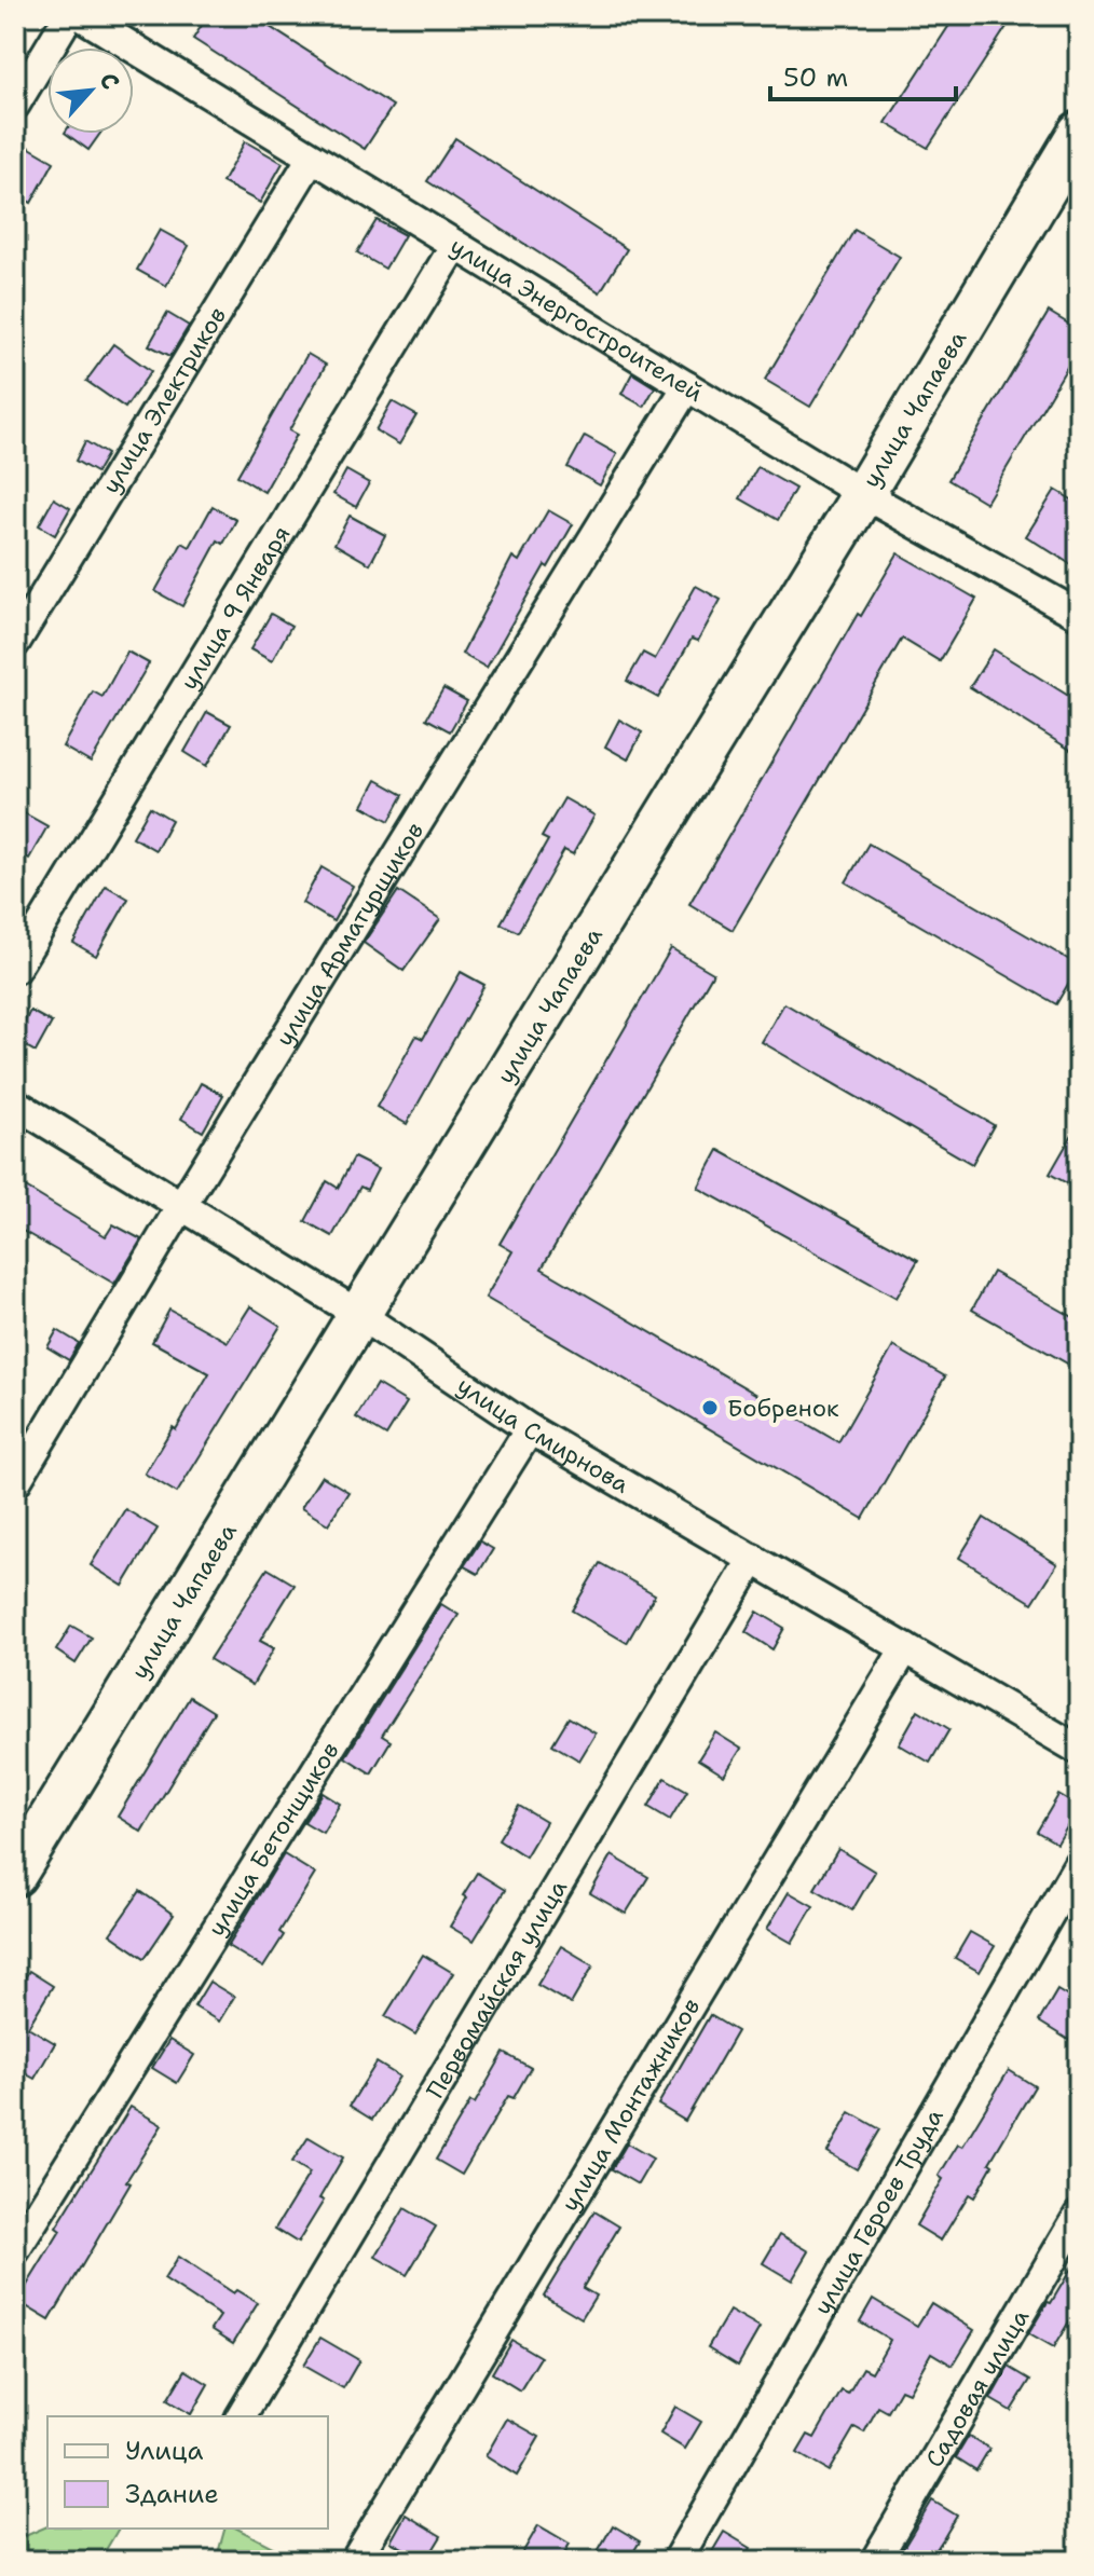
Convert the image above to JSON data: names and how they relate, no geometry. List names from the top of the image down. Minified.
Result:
{"streets":{"street":["улица Энергостроителей","улица Электриков","улица Чапаева","улица 9 Января","улица Арматурщиков","улица Смирнова","улица Бетонщиков","Первомайская улица","улица Монтажников","улица Героев Труда","Садовая улица"]},"crossings":[["улица Энергостроителей","улица Электриков"],["улица Энергостроителей","улица Чапаева"],["улица Энергостроителей","улица 9 Января"],["улица Энергостроителей","улица Арматурщиков"],["улица Чапаева","улица Смирнова"],["улица Арматурщиков","улица Смирнова"],["улица Смирнова","улица Бетонщиков"],["улица Смирнова","Первомайская улица"],["улица Смирнова","улица Монтажников"]],"places":["Бобренок"],"legend":["Улица","Здание"],"scale_bar":"50 m","north":"top right"}
